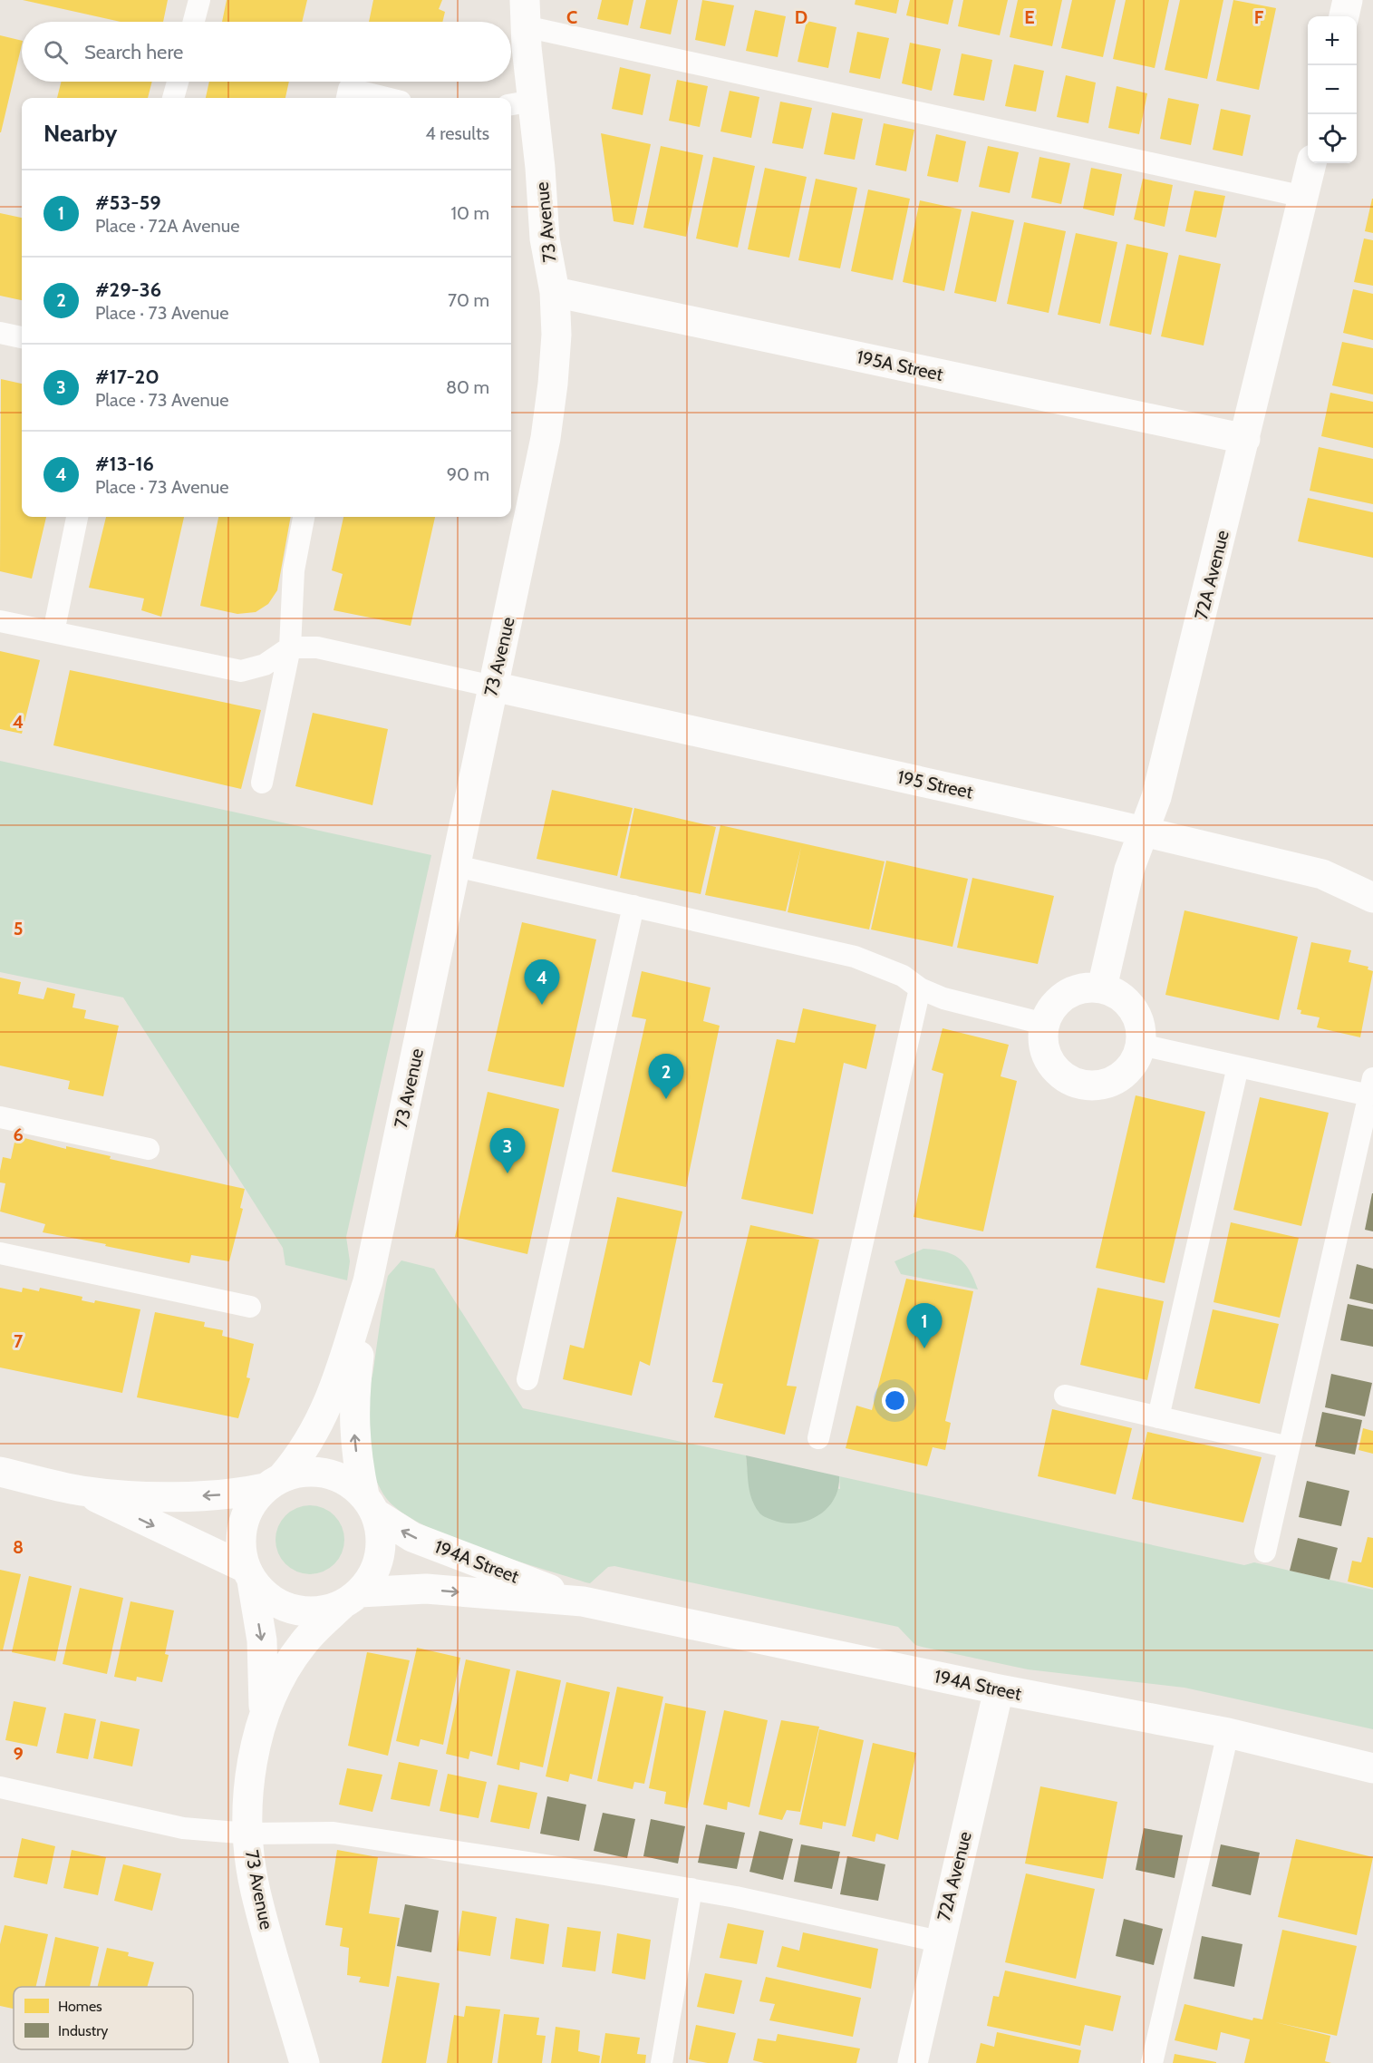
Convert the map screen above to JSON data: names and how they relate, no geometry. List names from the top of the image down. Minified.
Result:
{"streets":{"street":["73 Avenue","195A Street","72A Avenue","195 Street","194A Street"]},"crossings":[["73 Avenue","195A Street"],["73 Avenue","195 Street"],["73 Avenue","194A Street"],["195A Street","72A Avenue"],["72A Avenue","195 Street"],["72A Avenue","194A Street"]],"legend":["Homes","Industry"],"page":{"map_buttons":["+","−"],"search":"Search here","heading":["Nearby","4 results"],"list":[{"mark":"1","name":"#53-59","note":"Place · 72A Avenue","value":"10 m"},{"mark":"2","name":"#29-36","note":"Place · 73 Avenue","value":"70 m"},{"mark":"3","name":"#17-20","note":"Place · 73 Avenue","value":"80 m"},{"mark":"4","name":"#13-16","note":"Place · 73 Avenue","value":"90 m"}],"pins":["4","2","3","1"]},"grid":{"columns":["C","D","E","F"],"rows":["4","5","6","7","8","9"]}}
